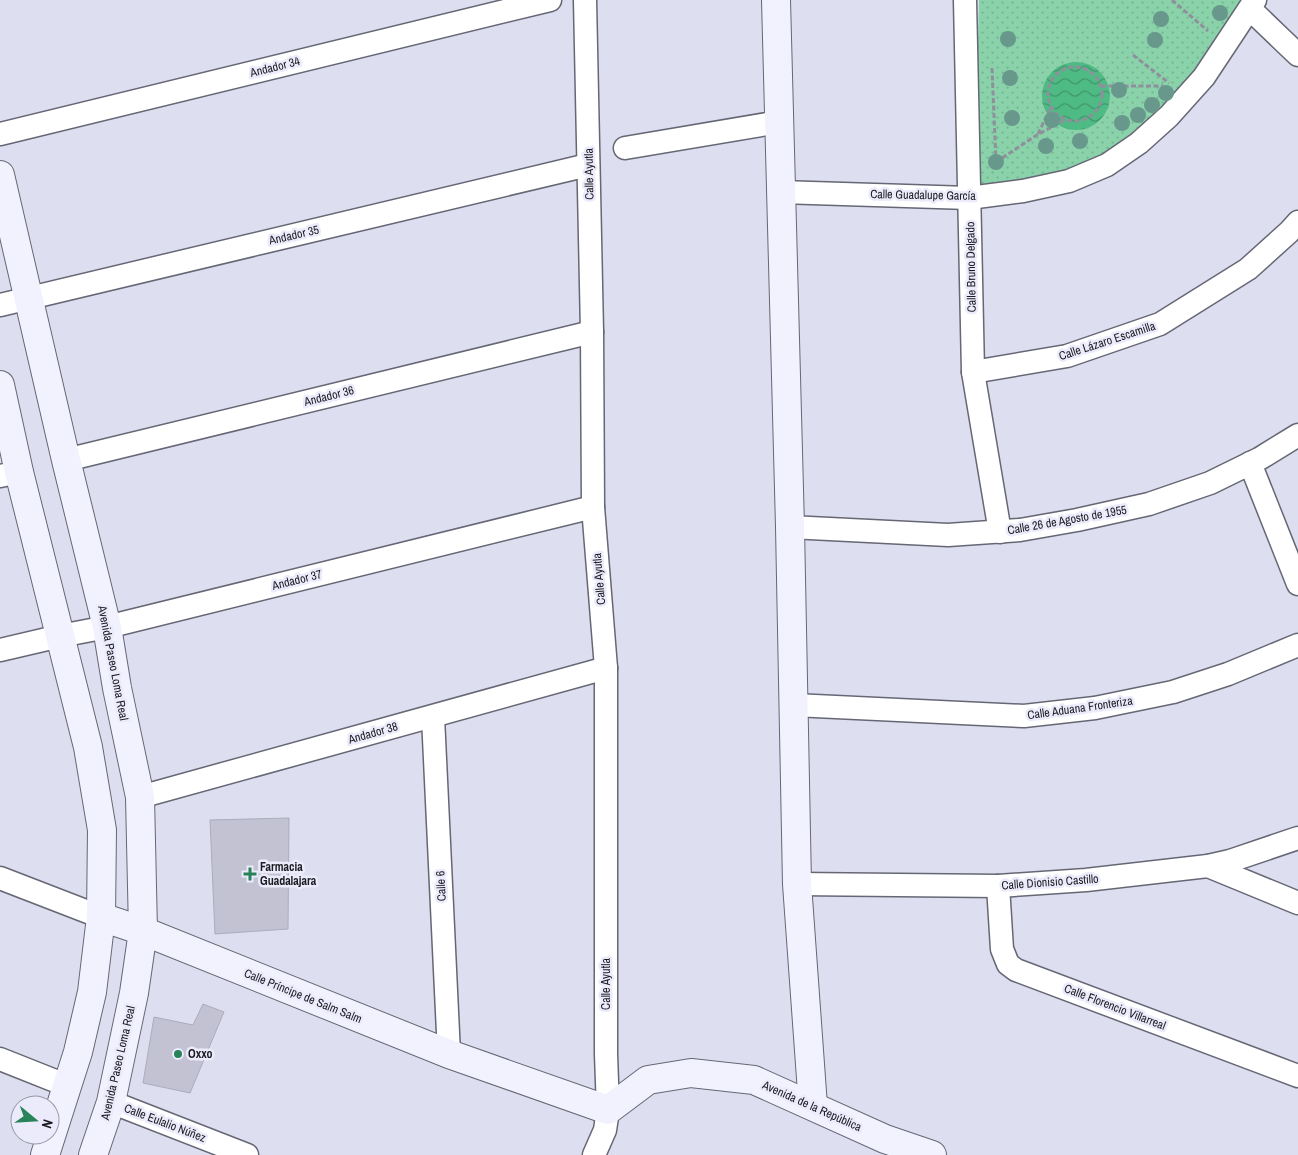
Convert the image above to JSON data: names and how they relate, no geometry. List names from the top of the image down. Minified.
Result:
{"streets":{"street":["Andador 34","Calle Ayutla","Calle Guadalupe García","Andador 35","Calle Bruno Delgado","Calle Lázaro Escamilla","Andador 36","Calle 26 de Agosto de 1955","Andador 37","Avenida Paseo Loma Real","Calle Aduana Fronteriza","Andador 38","Calle Dionisio Castillo","Calle 6","Calle Príncipe de Salm Salm","Calle Florencio Villarreal","Avenida de la República","Calle Eulalio Núñez"]},"crossings":[["Calle Ayutla","Andador 35"],["Calle Ayutla","Andador 36"],["Calle Ayutla","Andador 37"],["Calle Ayutla","Andador 38"],["Calle Ayutla","Calle Príncipe de Salm Salm"],["Calle Ayutla","Avenida de la República"],["Calle Guadalupe García","Calle Bruno Delgado"],["Andador 35","Avenida Paseo Loma Real"],["Calle Bruno Delgado","Calle Lázaro Escamilla"],["Calle Bruno Delgado","Calle 26 de Agosto de 1955"],["Andador 36","Avenida Paseo Loma Real"],["Andador 37","Avenida Paseo Loma Real"],["Avenida Paseo Loma Real","Andador 38"],["Avenida Paseo Loma Real","Calle Príncipe de Salm Salm"],["Avenida Paseo Loma Real","Calle Eulalio Núñez"],["Andador 38","Calle 6"],["Calle Dionisio Castillo","Calle Florencio Villarreal"],["Calle 6","Calle Príncipe de Salm Salm"],["Calle Príncipe de Salm Salm","Avenida de la República"]],"places":{"health":["Farmacia Guadalajara"],"other":["Oxxo"]},"north":"right"}
